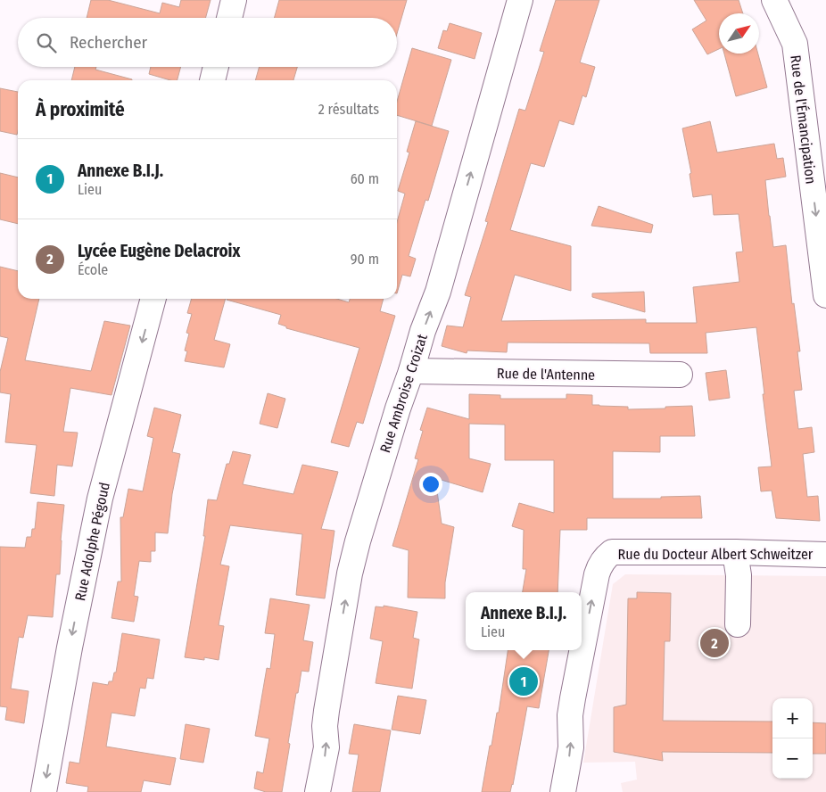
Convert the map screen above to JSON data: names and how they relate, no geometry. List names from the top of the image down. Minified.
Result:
{"streets":{"street":["Rue de l'Émancipation","Rue de l'Antenne","Rue Ambroise Croizat","Rue Adolphe Pégoud","Rue du Docteur Albert Schweitzer"]},"crossings":[["Rue de l'Antenne","Rue Ambroise Croizat"]],"one_way":["Rue de l'Émancipation","Rue Ambroise Croizat","Rue Adolphe Pégoud"],"north":"top right","page":{"search":"Rechercher","heading":["À proximité","2 résultats"],"list":[{"mark":"1","name":"Annexe B.I.J.","note":"Lieu","value":"60 m"},{"mark":"2","name":"Lycée Eugène Delacroix","note":"École","value":"90 m"}],"popup":["Annexe B.I.J.","Lieu"],"pins":["2","1"],"map_buttons":["+","−"]}}
